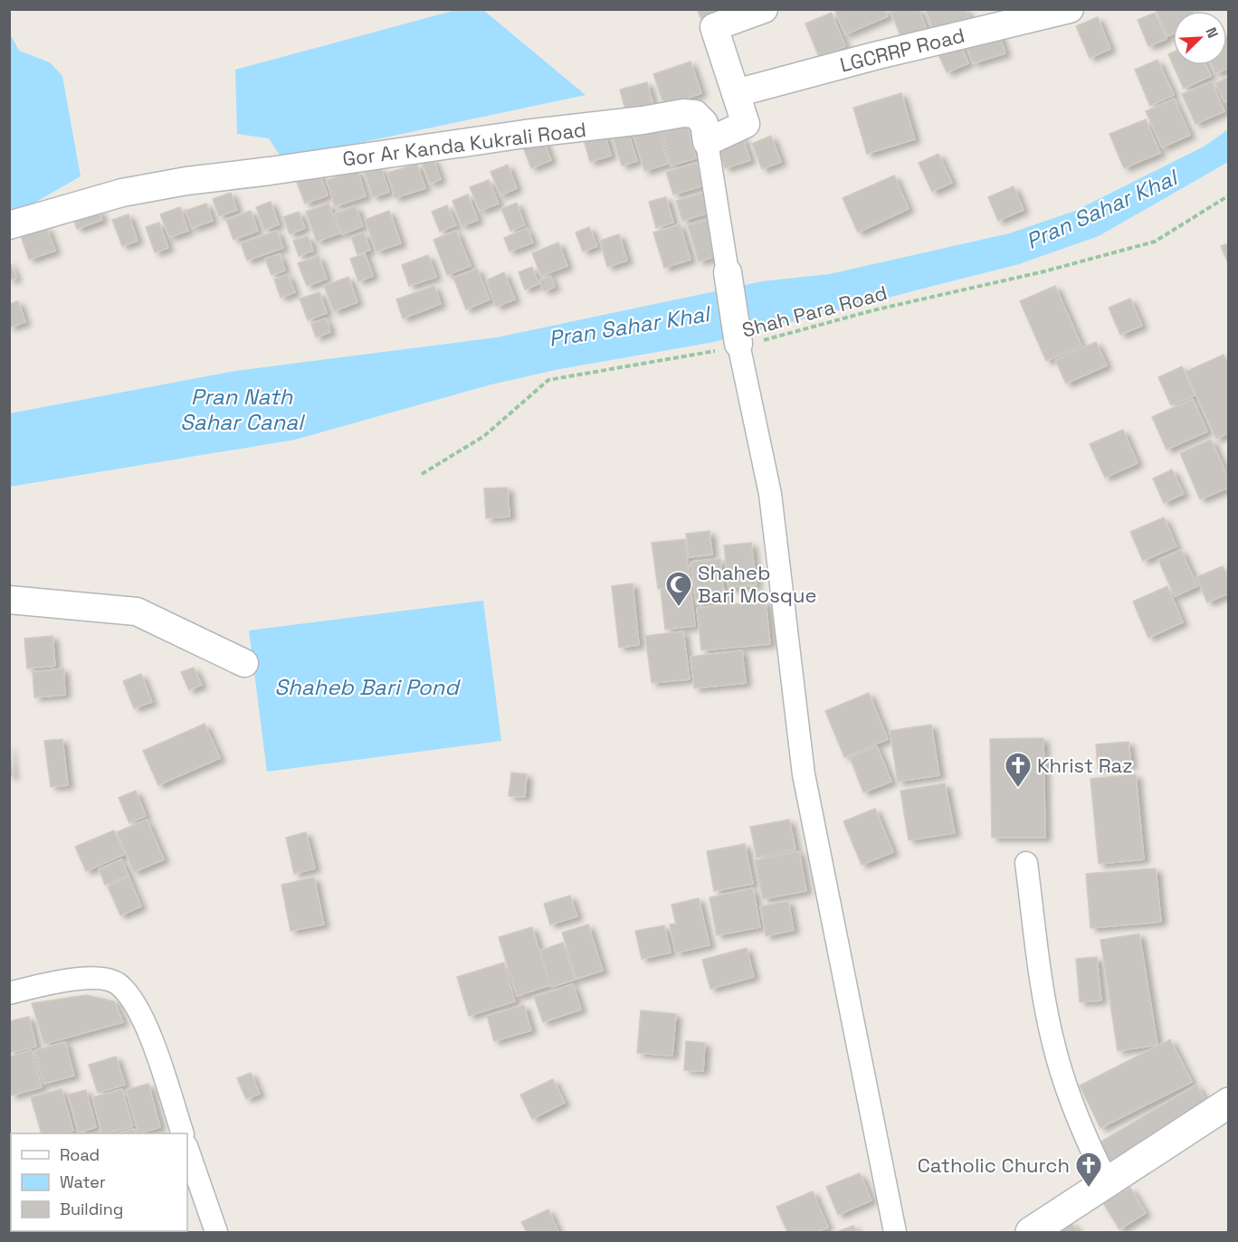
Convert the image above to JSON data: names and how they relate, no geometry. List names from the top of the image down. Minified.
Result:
{"streets":{"street":["LGCRRP Road","Gor Ar Kanda Kukrali Road"],"path":["Shah Para Road"]},"water":["Pran Sahar Khal","Pran Nath Sahar Canal","Shaheb Bari Pond"],"places":{"mosque":["Shaheb Bari Mosque"],"church":["Khrist Raz","Catholic Church"]},"legend":["Road","Water","Building"],"north":"top right"}
